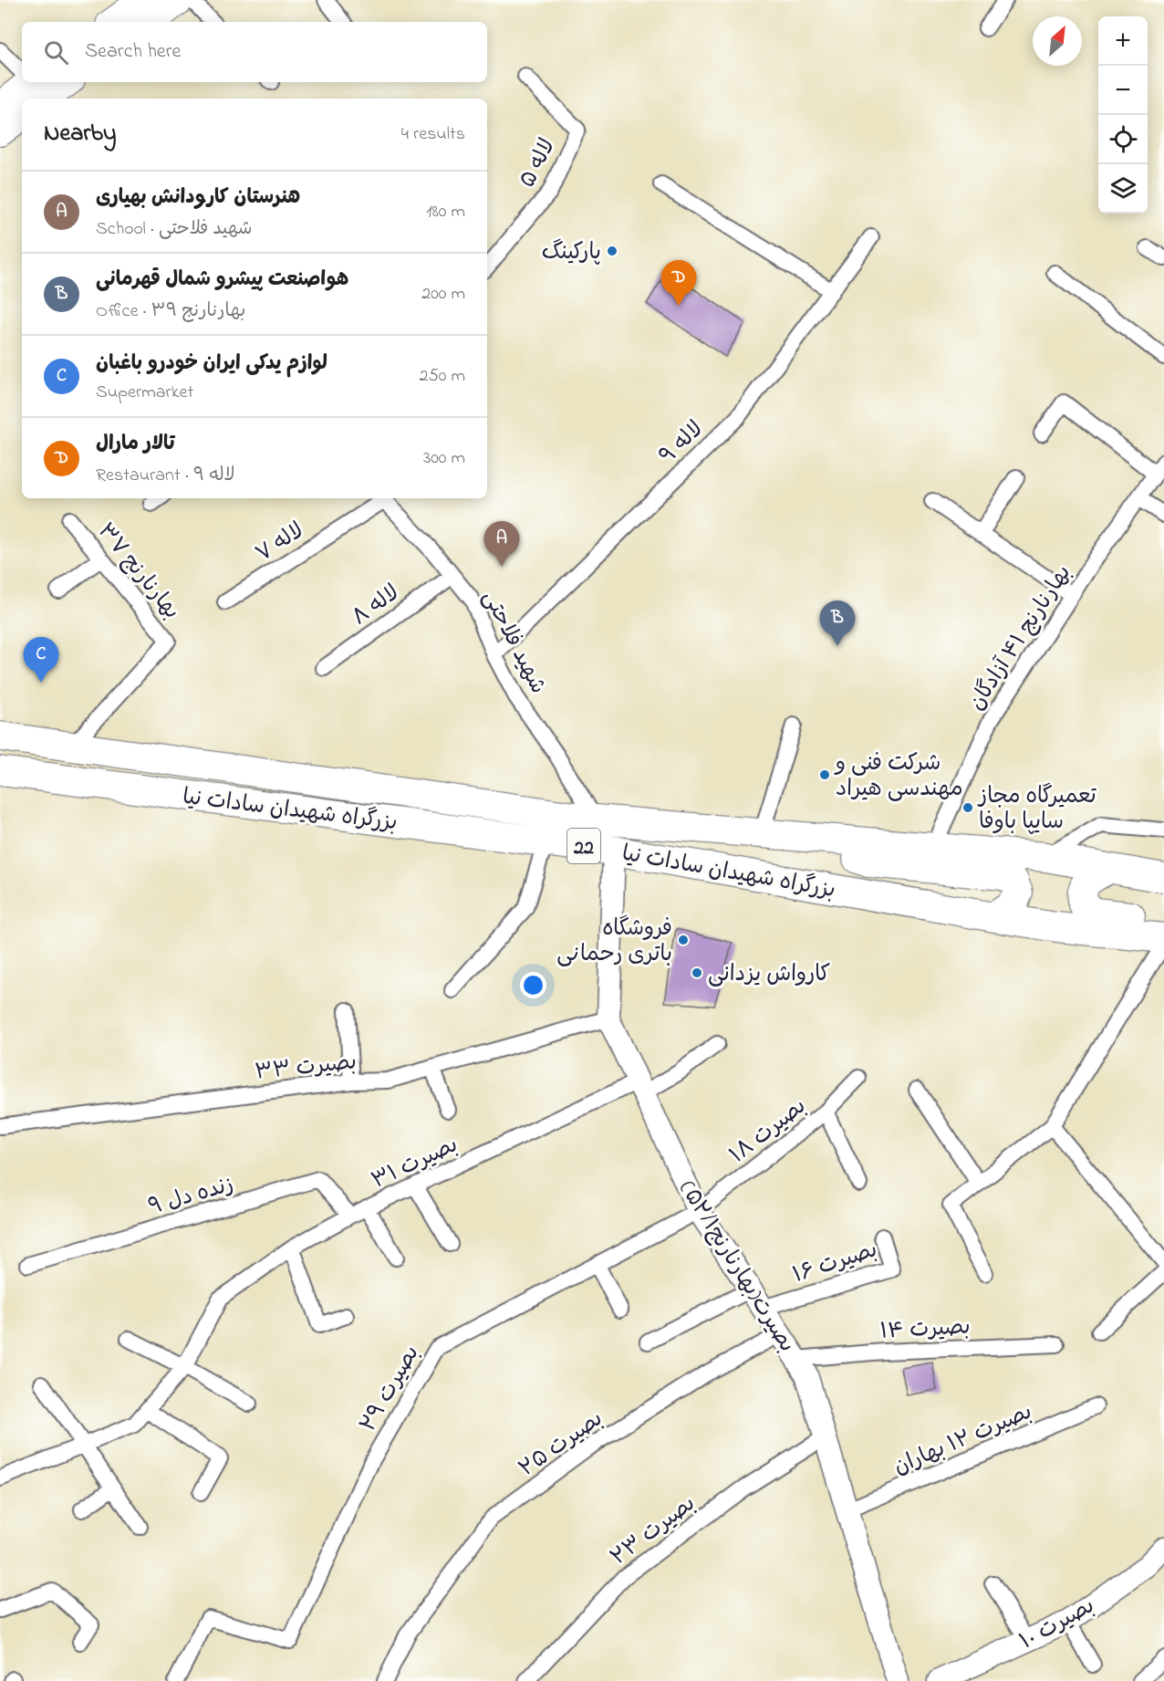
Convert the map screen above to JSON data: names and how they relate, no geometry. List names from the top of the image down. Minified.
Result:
{"streets":{"highway":["بزرگراه شهیدان سادات نیا","22"],"street":["لاله ۵","لاله ۹","لاله ۷","بهارنارنج ۳۷","لاله ۸","بهارنارنج ۴۱ آزادگان","شهید فلاحتی","بصیرت ۳۳","بصیرت ۱۸","بصیرت ۳۱","زنده دل ۹","بصیرت ۱۶","بصیرت(بهارنارنج۵۲/۱)","بصیرت ۱۴","بصیرت ۲۹","بصیرت ۱۲ بهاران","بصیرت ۲۵","بصیرت ۲۳","بصیرت ۱۰"]},"crossings":[["لاله ۹","شهید فلاحتی"],["بهارنارنج ۳۷","بزرگراه شهیدان سادات نیا"],["لاله ۸","شهید فلاحتی"],["بهارنارنج ۴۱ آزادگان","بزرگراه شهیدان سادات نیا"],["شهید فلاحتی","بزرگراه شهیدان سادات نیا"],["بزرگراه شهیدان سادات نیا","بصیرت(بهارنارنج۵۲/۱)"],["بصیرت ۳۳","بصیرت(بهارنارنج۵۲/۱)"],["بصیرت ۱۸","بصیرت(بهارنارنج۵۲/۱)"],["بصیرت ۱۸","بصیرت ۲۹"],["بصیرت ۳۱","زنده دل ۹"],["بصیرت ۳۱","بصیرت(بهارنارنج۵۲/۱)"],["بصیرت ۱۶","بصیرت(بهارنارنج۵۲/۱)"],["بصیرت(بهارنارنج۵۲/۱)","بصیرت ۱۴"],["بصیرت(بهارنارنج۵۲/۱)","بصیرت ۲۹"],["بصیرت(بهارنارنج۵۲/۱)","بصیرت ۱۲ بهاران"],["بصیرت(بهارنارنج۵۲/۱)","بصیرت ۲۵"],["بصیرت(بهارنارنج۵۲/۱)","بصیرت ۲۳"]],"places":["پارکینگ","شرکت فنی و مهندسی هیراد","تعمیرگاه مجاز سایپا باوفا","فروشگاه باتری رحمانی","کارواش یزدانی"],"north":"top right","page":{"map_buttons":["+","−"],"search":"Search here","heading":["Nearby","4 results"],"list":[{"mark":"A","name":"هنرستان کارودانش بهیاری","note":"School · شهید فلاحتی","value":"180 m"},{"mark":"B","name":"هواصنعت پیشرو شمال قهرمانی","note":"Office · بهارنارنج ۳۹","value":"200 m"},{"mark":"C","name":"لوازم یدکی ایران خودرو باغبان","note":"Supermarket","value":"250 m"},{"mark":"D","name":"تالار مارال","note":"Restaurant · لاله ۹","value":"300 m"}],"pins":["D","A","B","C"]}}
